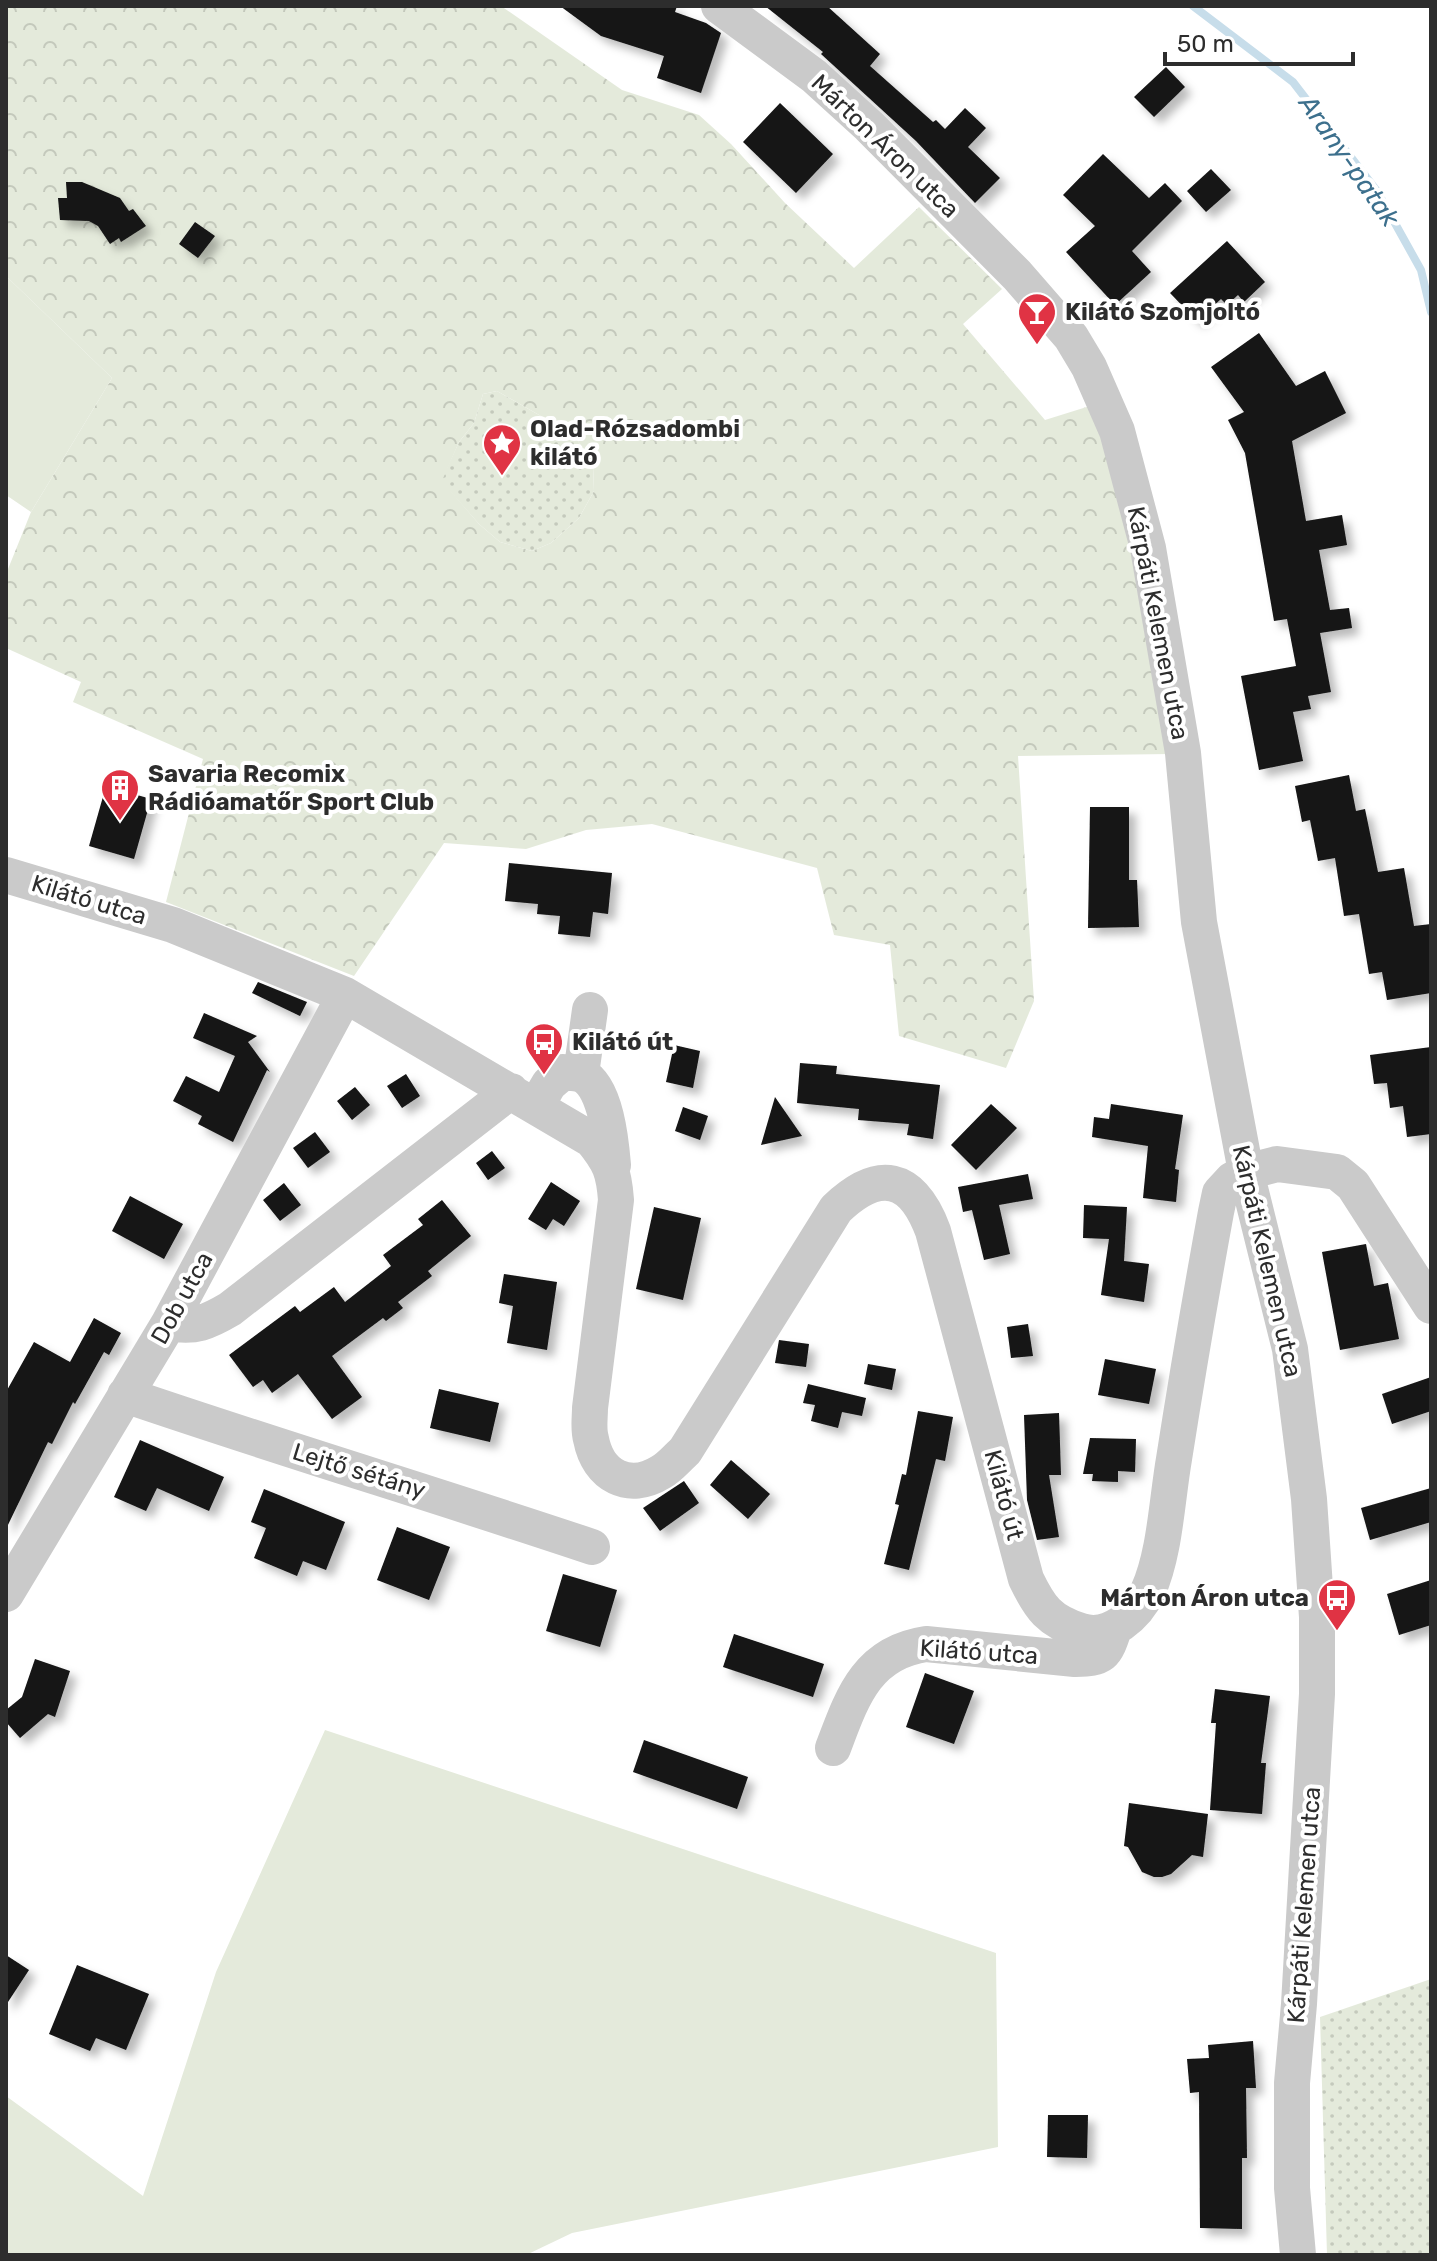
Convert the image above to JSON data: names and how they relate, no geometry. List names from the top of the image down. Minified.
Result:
{"streets":{"street":["Márton Áron utca","Kárpáti Kelemen utca","Kilátó utca","Dob utca","Lejtő sétány","Kilátó út"]},"crossings":[["Márton Áron utca","Kárpáti Kelemen utca"],["Kilátó utca","Dob utca"],["Kilátó utca","Kilátó út"],["Dob utca","Lejtő sétány"]],"water":["Arany-patak"],"places":{"bar":["Kilátó Szomjoltó"],"place":["Olad-Rózsadombi kilátó"],"building":["Savaria Recomix Rádióamatőr Sport Club"],"bus stop":["Kilátó út","Márton Áron utca"]},"scale_bar":"50 m"}
